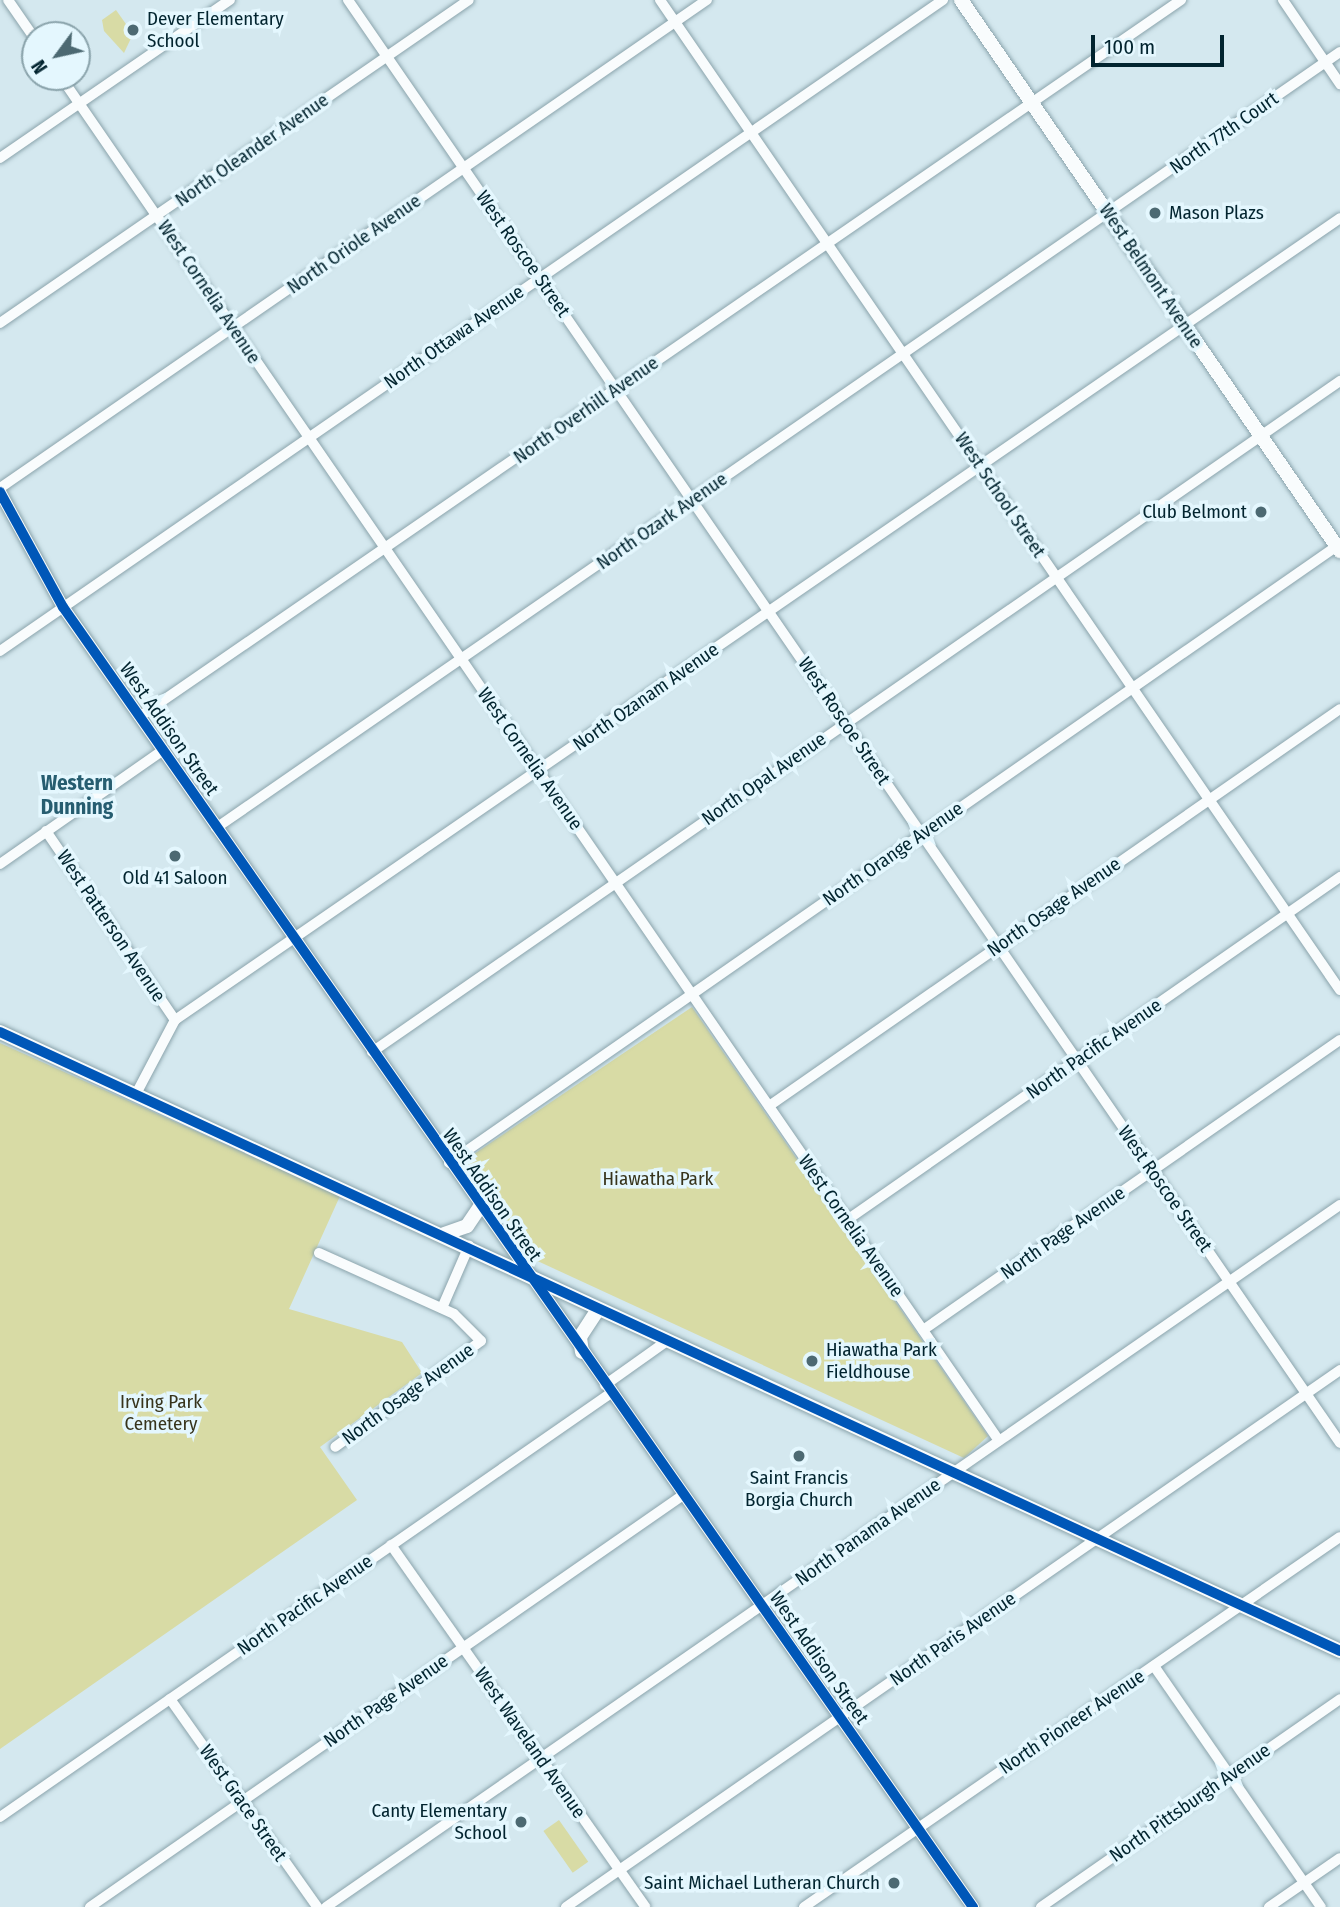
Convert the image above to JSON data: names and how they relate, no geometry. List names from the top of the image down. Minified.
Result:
{"streets":{"main road":["West Belmont Avenue"],"street":["North 77th Court","North Oleander Avenue","North Oriole Avenue","West Roscoe Street","West Cornelia Avenue","North Ottawa Avenue","North Overhill Avenue","West School Street","North Ozark Avenue","North Ozanam Avenue","West Addison Street","North Opal Avenue","North Orange Avenue","North Osage Avenue","West Patterson Avenue","North Pacific Avenue","North Page Avenue","North Panama Avenue","North Paris Avenue","North Pioneer Avenue","West Waveland Avenue","West Grace Street","North Pittsburgh Avenue"]},"crossings":[["North 77th Court","West Belmont Avenue"],["North 77th Court","North Ozark Avenue"],["North Oleander Avenue","West Roscoe Street"],["North Oleander Avenue","West Cornelia Avenue"],["North Oriole Avenue","West Roscoe Street"],["North Oriole Avenue","West Cornelia Avenue"],["North Oriole Avenue","West School Street"],["North Oriole Avenue","West Addison Street"],["West Roscoe Street","North Ottawa Avenue"],["West Roscoe Street","North Overhill Avenue"],["West Roscoe Street","North Ozark Avenue"],["West Roscoe Street","North Ozanam Avenue"],["West Roscoe Street","North Opal Avenue"],["West Roscoe Street","North Orange Avenue"],["West Roscoe Street","North Osage Avenue"],["West Roscoe Street","North Pacific Avenue"],["West Roscoe Street","North Page Avenue"],["West Roscoe Street","North Panama Avenue"],["West Roscoe Street","North Paris Avenue"],["West Belmont Avenue","North Overhill Avenue"],["West Belmont Avenue","North Ozark Avenue"],["West Belmont Avenue","North Ozanam Avenue"],["West Belmont Avenue","North Opal Avenue"],["West Belmont Avenue","North Orange Avenue"],["West Cornelia Avenue","North Ottawa Avenue"],["West Cornelia Avenue","North Overhill Avenue"],["West Cornelia Avenue","North Ozark Avenue"],["West Cornelia Avenue","North Ozanam Avenue"],["West Cornelia Avenue","North Opal Avenue"],["West Cornelia Avenue","North Orange Avenue"],["West Cornelia Avenue","North Osage Avenue"],["West Cornelia Avenue","North Pacific Avenue"],["West Cornelia Avenue","North Page Avenue"],["West Cornelia Avenue","North Panama Avenue"],["North Ottawa Avenue","West School Street"],["North Ottawa Avenue","West Addison Street"],["North Overhill Avenue","West School Street"],["North Overhill Avenue","West Addison Street"],["West School Street","North Ozark Avenue"],["West School Street","North Ozanam Avenue"],["West School Street","North Opal Avenue"],["West School Street","North Orange Avenue"],["West School Street","North Osage Avenue"],["West School Street","North Pacific Avenue"],["North Ozark Avenue","West Addison Street"],["North Ozanam Avenue","West Addison Street"],["North Ozanam Avenue","West Patterson Avenue"],["West Addison Street","North Opal Avenue"],["West Addison Street","North Orange Avenue"],["West Addison Street","North Pacific Avenue"],["West Addison Street","North Page Avenue"],["West Addison Street","North Panama Avenue"],["West Addison Street","North Paris Avenue"],["West Addison Street","North Pioneer Avenue"],["North Pacific Avenue","West Waveland Avenue"],["North Pacific Avenue","West Grace Street"],["North Page Avenue","West Waveland Avenue"],["North Page Avenue","West Grace Street"],["North Panama Avenue","West Waveland Avenue"],["North Paris Avenue","West Waveland Avenue"]],"districts":["Western Dunning"],"parks":["Hiawatha Park","Irving Park Cemetery"],"places":["Dever Elementary School","Mason Plazs","Club Belmont","Old 41 Saloon","Hiawatha Park Fieldhouse","Saint Francis Borgia Church","Canty Elementary School","Saint Michael Lutheran Church"],"scale_bar":"100 m","north":"bottom left"}
